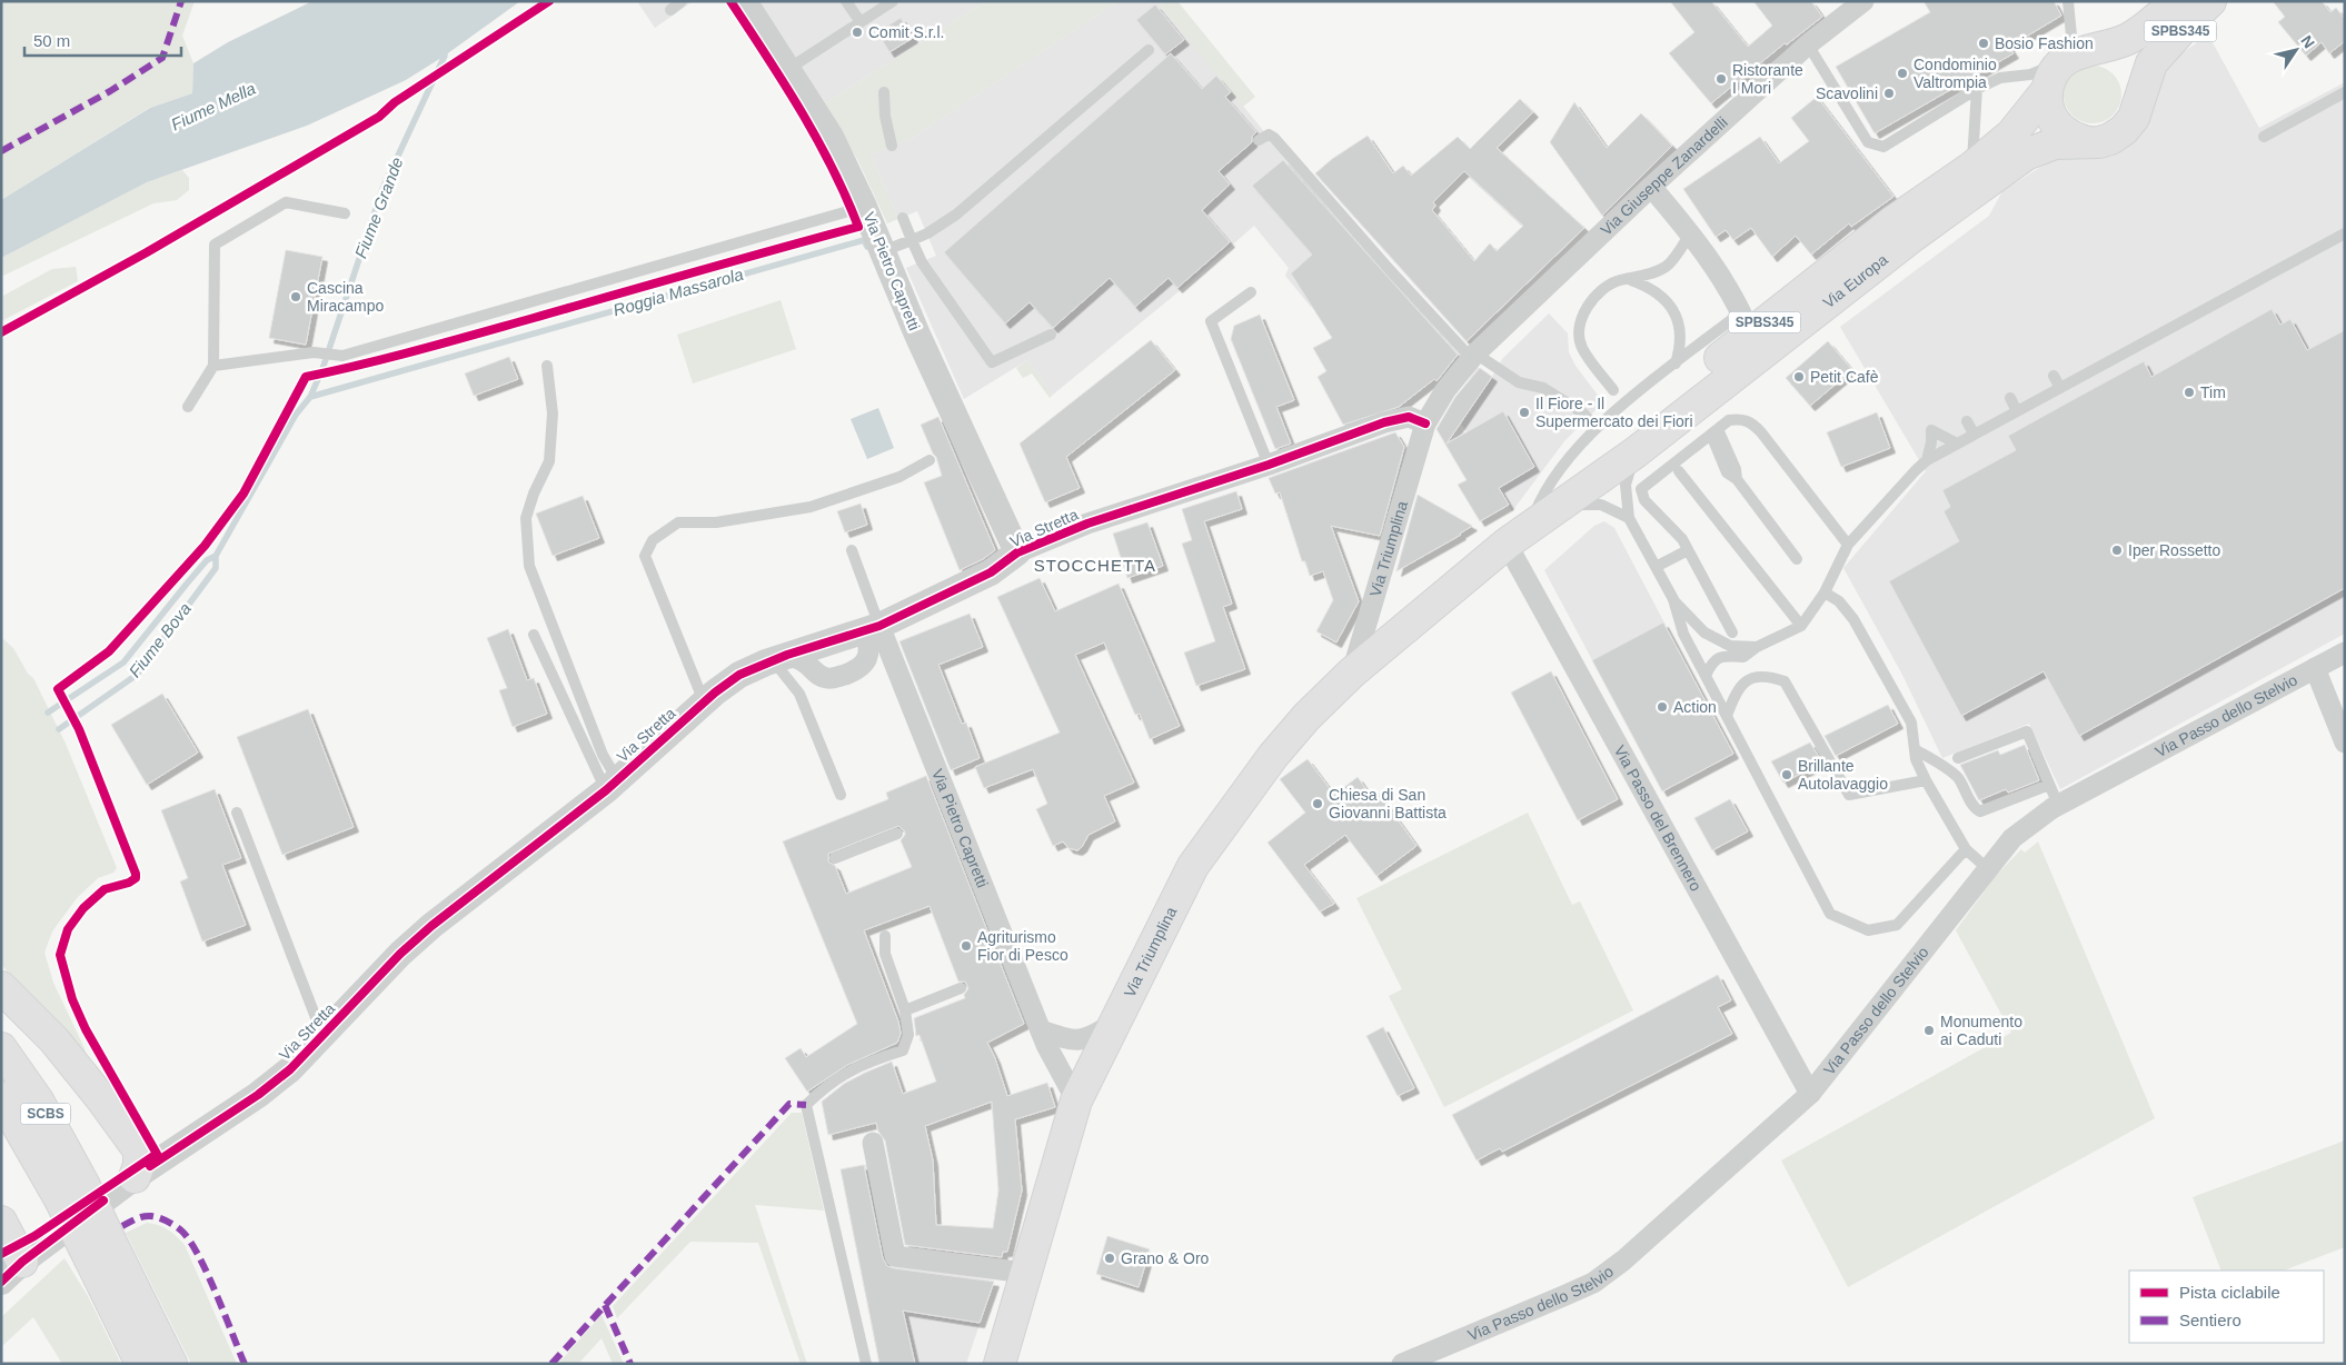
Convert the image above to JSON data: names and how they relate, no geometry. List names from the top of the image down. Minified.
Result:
{"streets":{"main road":["SPBS345","Via Europa","Via Triumplina","SCBS"],"street":["Via Giuseppe Zanardelli","Via Pietro Capretti","Via Stretta","Via Passo dello Stelvio","Via Passo del Brennero"]},"crossings":[["SPBS345","Via Europa"],["Via Pietro Capretti","Via Stretta"],["Via Pietro Capretti","Via Triumplina"],["Via Europa","Via Triumplina"],["Via Europa","Via Passo del Brennero"],["Via Stretta","Via Triumplina"],["Via Triumplina","Via Passo del Brennero"],["Via Passo dello Stelvio","Via Passo del Brennero"]],"districts":["STOCCHETTA"],"water":["Fiume Mella","Fiume Grande","Roggia Massarola","Fiume Bova"],"places":["Comit S.r.l.","Bosio Fashion","Condominio Valtrompia","Ristorante I Mori","Scavolini","Cascina Miracampo","Petit Cafè","Tim","Il Fiore - Il Supermercato dei Fiori","Iper Rossetto","Action","Brillante Autolavaggio","Chiesa di San Giovanni Battista","Agriturismo Fior di Pesco","Monumento ai Caduti","Grano & Oro"],"legend":["Pista ciclabile","Sentiero"],"scale_bar":"50 m","north":"top right"}
